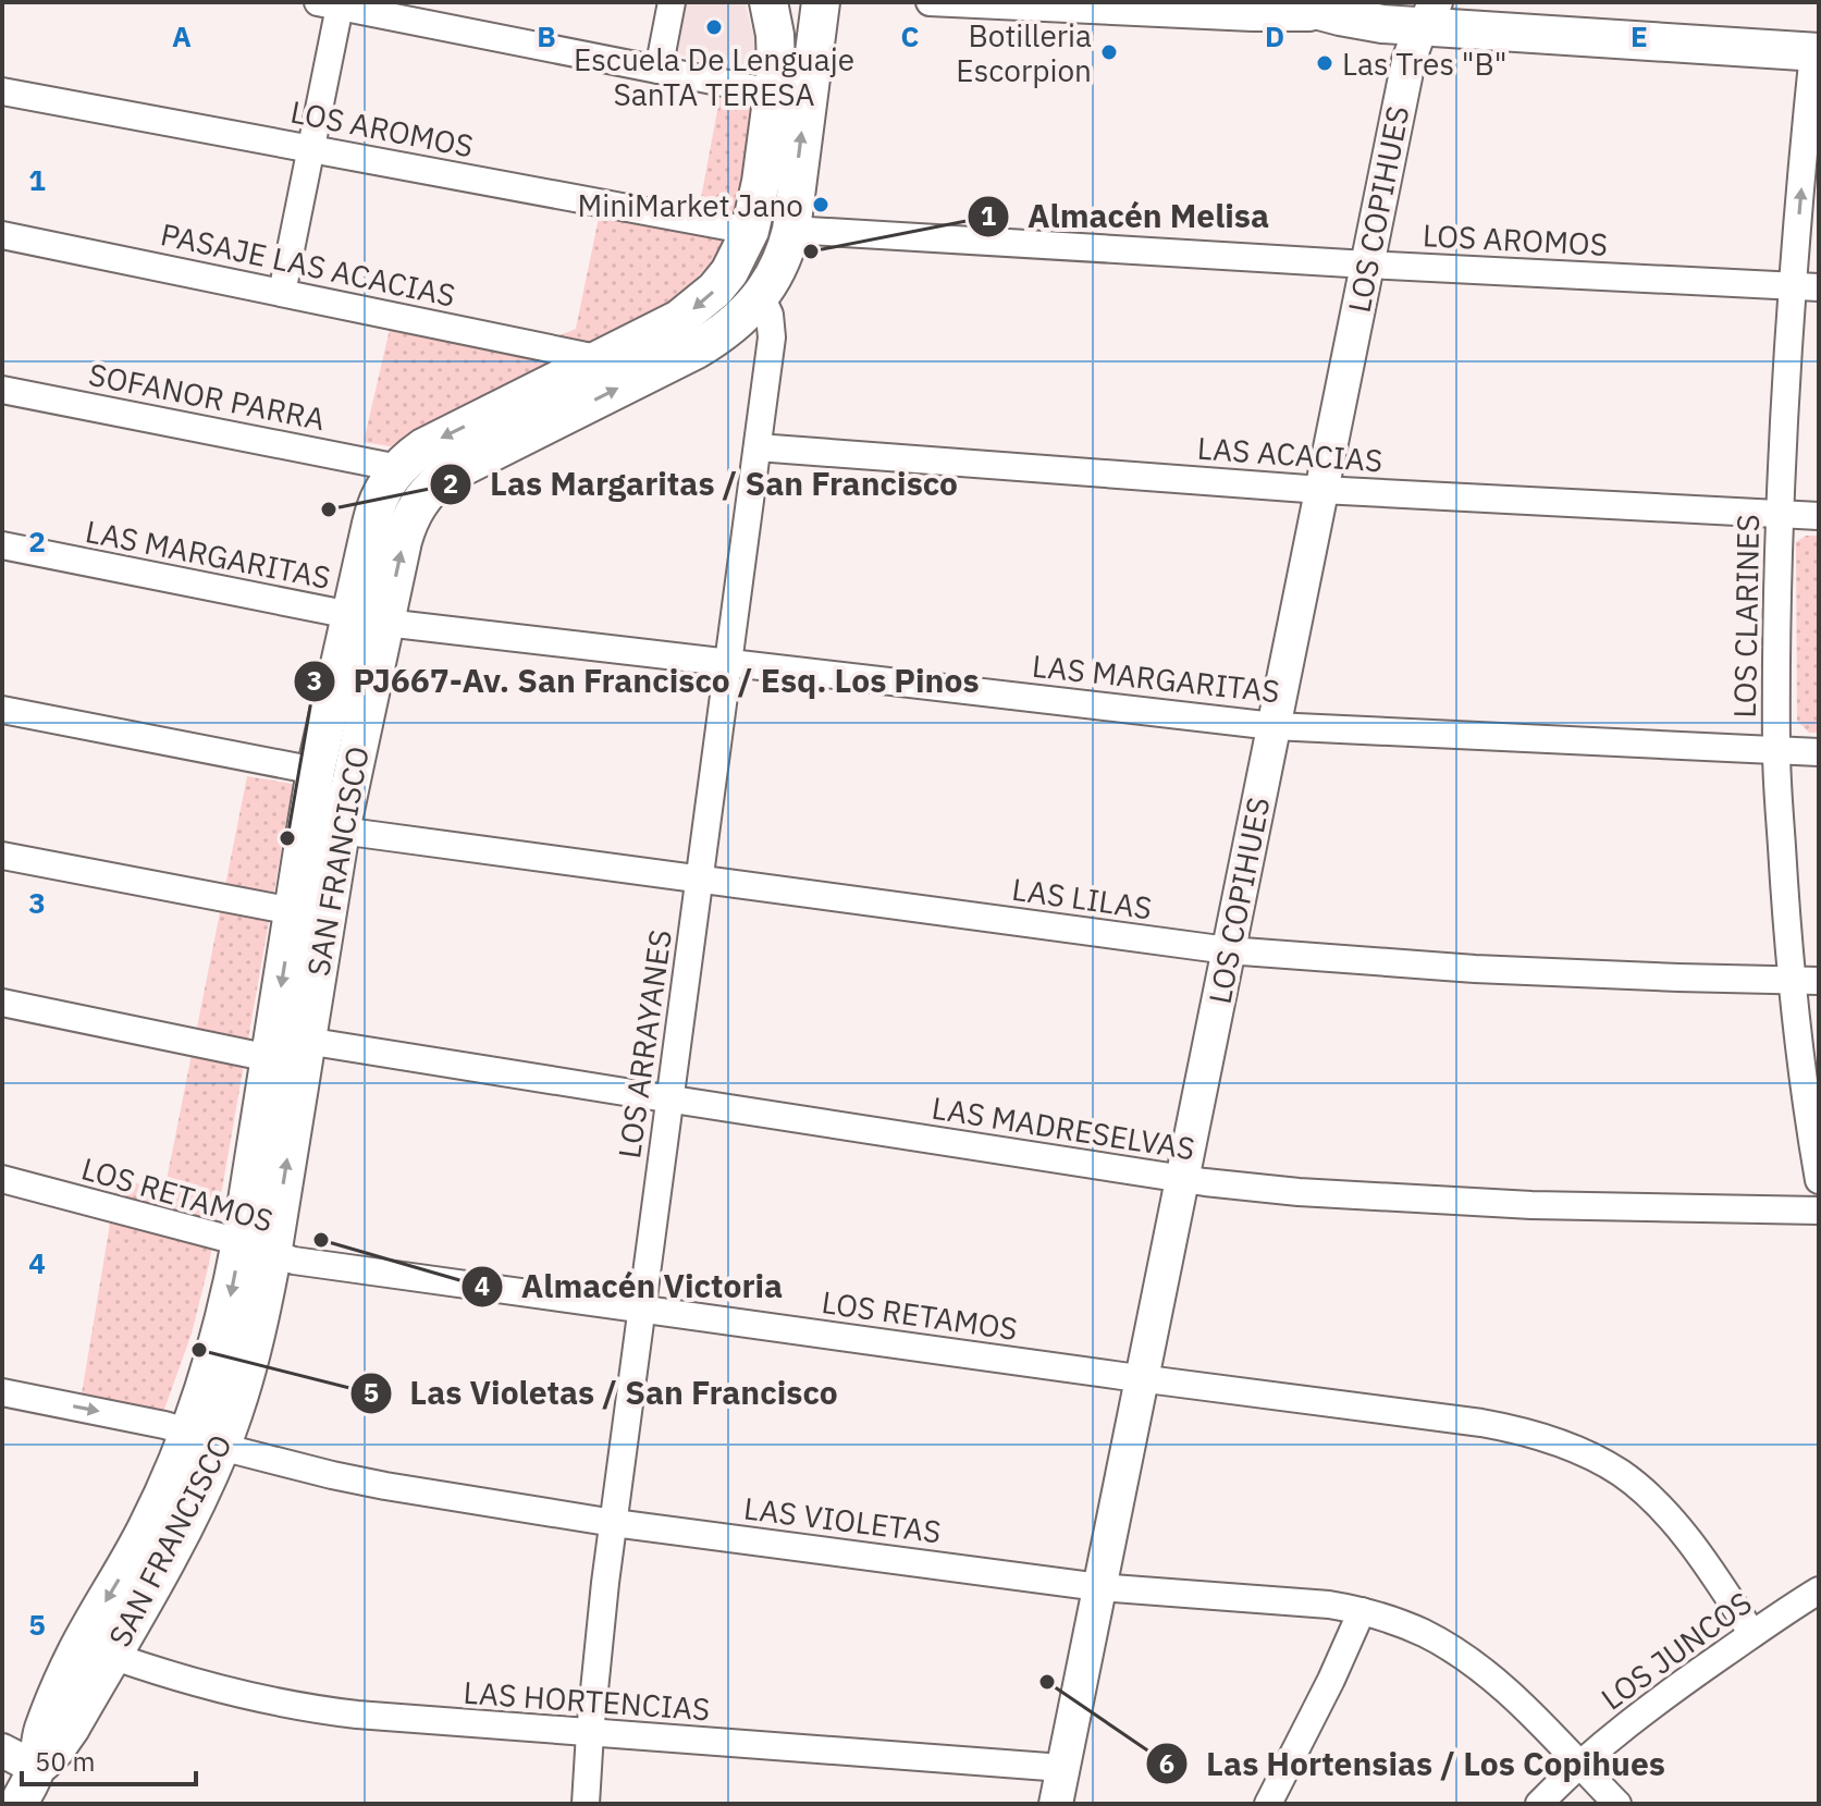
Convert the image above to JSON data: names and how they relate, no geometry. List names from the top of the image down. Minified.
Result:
{"streets":{"main road":["SAN FRANCISCO"],"street":["LOS AROMOS","LOS COPIHUES","PASAJE LAS ACACIAS","SOFANOR PARRA","LAS ACACIAS","LAS MARGARITAS","LOS CLARINES","LAS LILAS","LOS ARRAYANES","LAS MADRESELVAS","LOS RETAMOS","LAS VIOLETAS","LOS JUNCOS","LAS HORTENCIAS"]},"crossings":[["LOS AROMOS","LOS COPIHUES"],["LOS AROMOS","LOS CLARINES"],["LOS AROMOS","SAN FRANCISCO"],["LOS COPIHUES","LAS ACACIAS"],["LOS COPIHUES","LAS MARGARITAS"],["LOS COPIHUES","LAS LILAS"],["LOS COPIHUES","LAS MADRESELVAS"],["LOS COPIHUES","LOS RETAMOS"],["LOS COPIHUES","LAS VIOLETAS"],["LOS COPIHUES","LAS HORTENCIAS"],["PASAJE LAS ACACIAS","SAN FRANCISCO"],["SOFANOR PARRA","SAN FRANCISCO"],["LAS ACACIAS","LOS CLARINES"],["LAS ACACIAS","LOS ARRAYANES"],["LAS MARGARITAS","LOS CLARINES"],["LAS MARGARITAS","SAN FRANCISCO"],["LAS MARGARITAS","LOS ARRAYANES"],["LOS CLARINES","LAS LILAS"],["SAN FRANCISCO","LAS LILAS"],["SAN FRANCISCO","LOS ARRAYANES"],["SAN FRANCISCO","LAS MADRESELVAS"],["SAN FRANCISCO","LOS RETAMOS"],["SAN FRANCISCO","LAS VIOLETAS"],["SAN FRANCISCO","LAS HORTENCIAS"],["LAS LILAS","LOS ARRAYANES"],["LOS ARRAYANES","LAS MADRESELVAS"],["LOS ARRAYANES","LOS RETAMOS"],["LOS ARRAYANES","LAS VIOLETAS"],["LOS ARRAYANES","LAS HORTENCIAS"],["LOS RETAMOS","LOS JUNCOS"],["LAS VIOLETAS","LOS JUNCOS"]],"places":["Escuela De Lenguaje SanTA TERESA","Botilleria Escorpion","Las Tres \"B\"","MiniMarket Jano","Almacén Melisa","Las Margaritas / San Francisco","PJ667-Av. San Francisco / Esq. Los Pinos","Almacén Victoria","Las Violetas / San Francisco","Las Hortensias / Los Copihues"],"scale_bar":"50 m","grid":{"columns":["A","B","C","D","E"],"rows":["1","2","3","4","5"]}}
